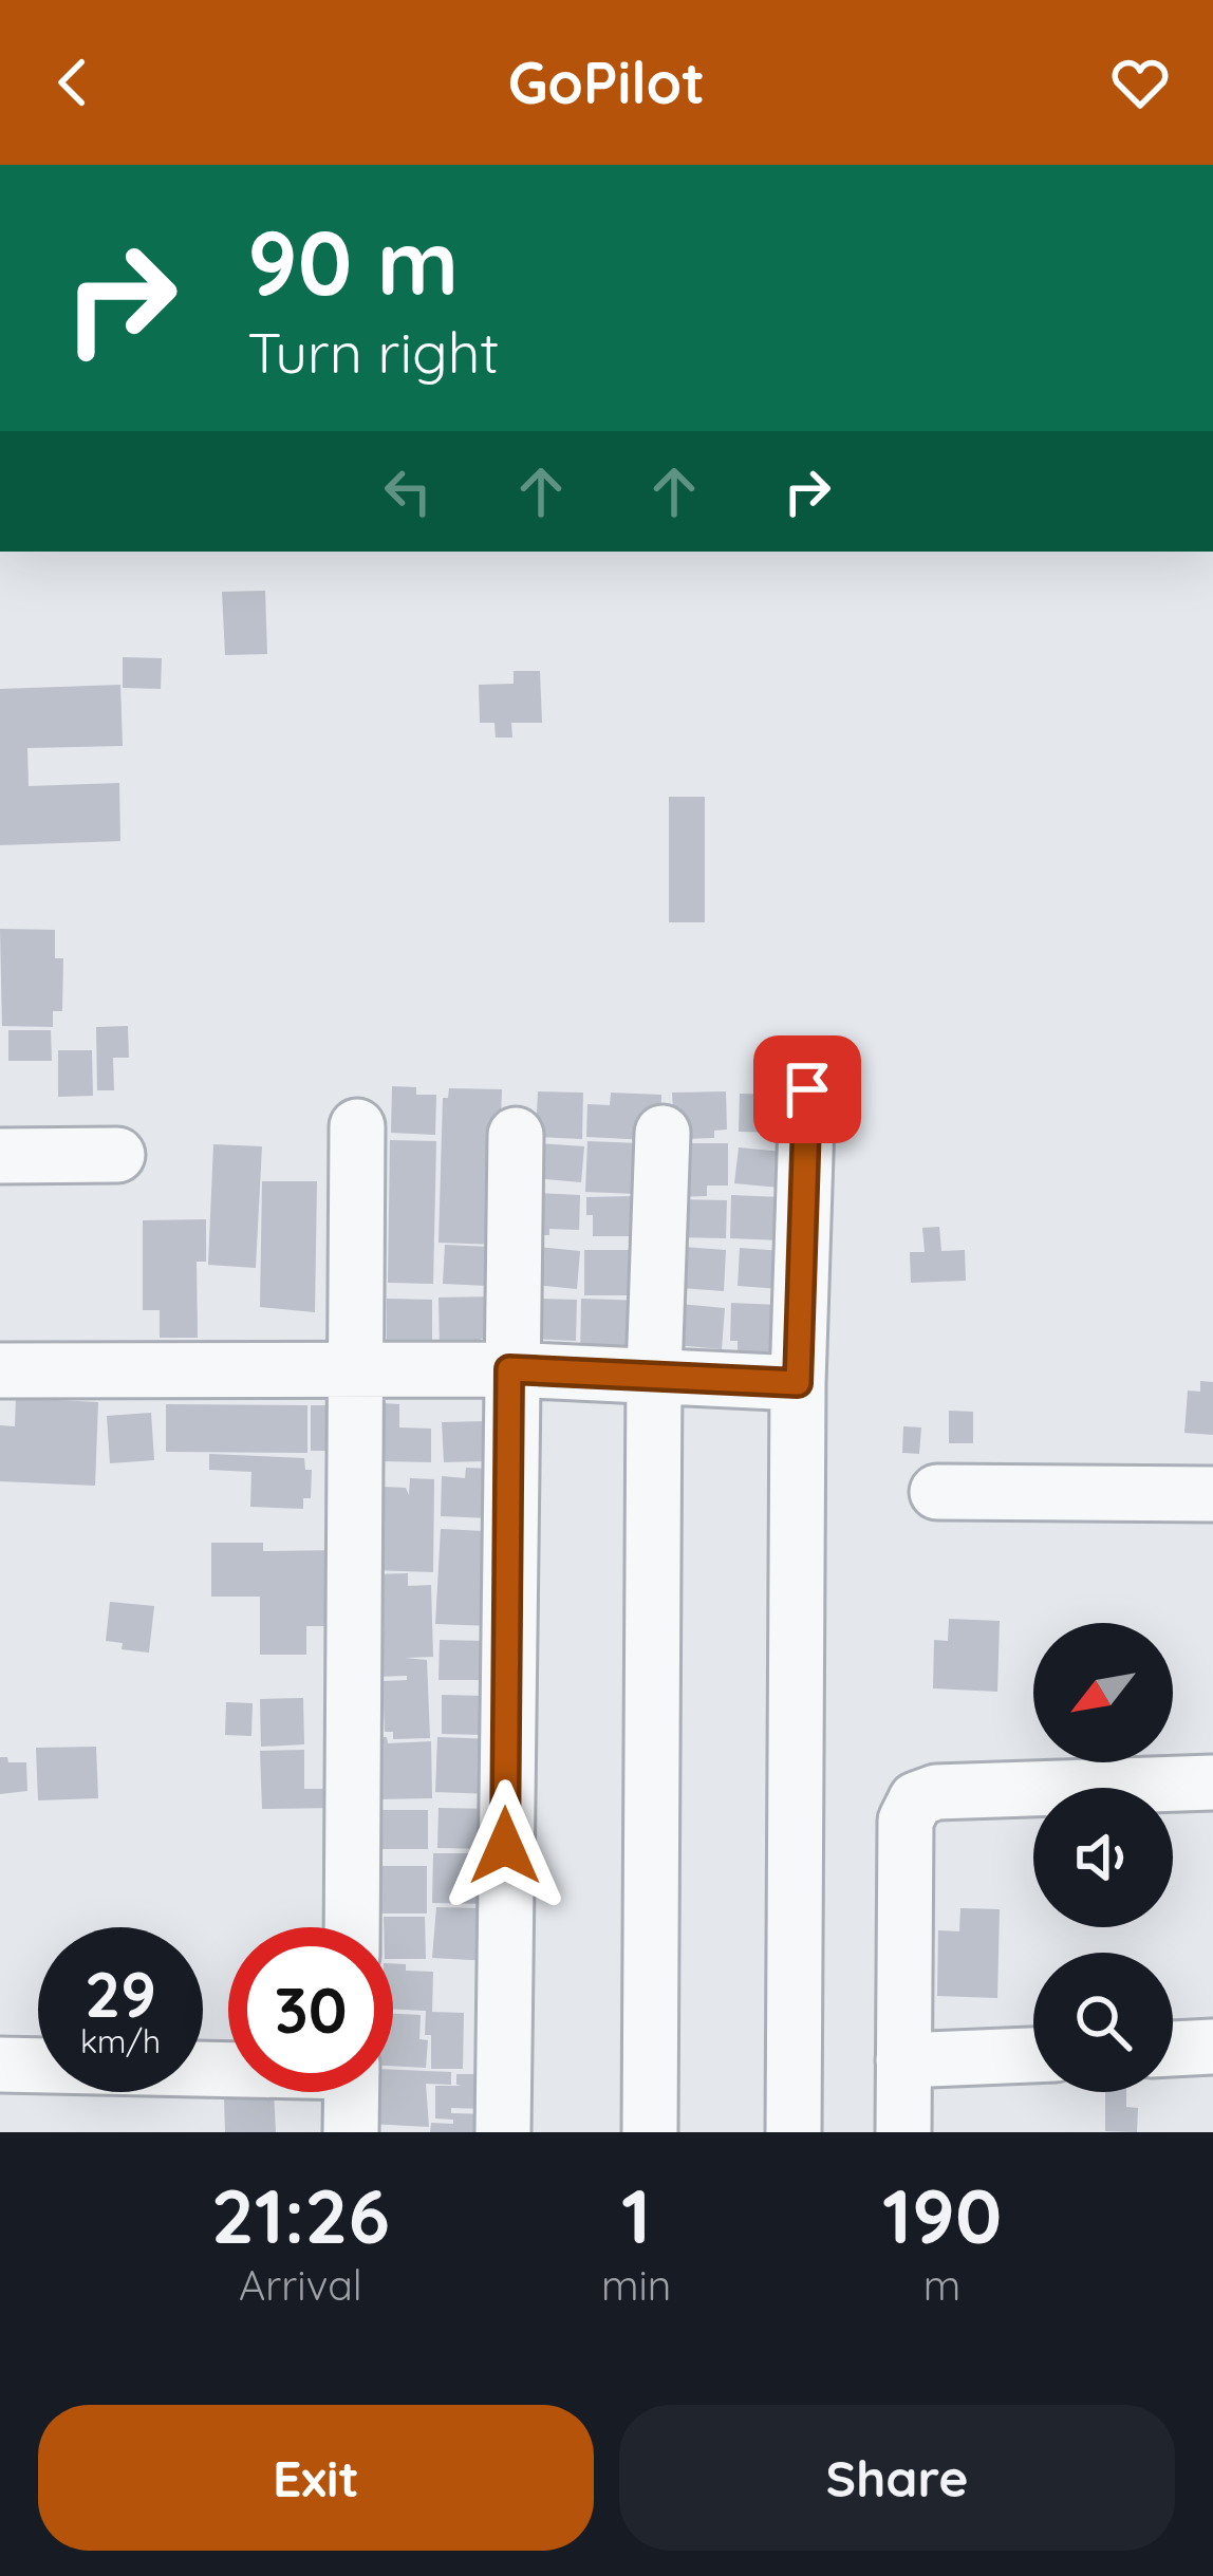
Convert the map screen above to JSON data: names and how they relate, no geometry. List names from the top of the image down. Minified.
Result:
{"north":"bottom left","page":{"header":"GoPilot","turn":["90 m","Turn right"],"speed":"29 km/h","limit":"30","eta":["21:26","Arrival","1","min","190","m"],"buttons":["Exit","Share"]}}
